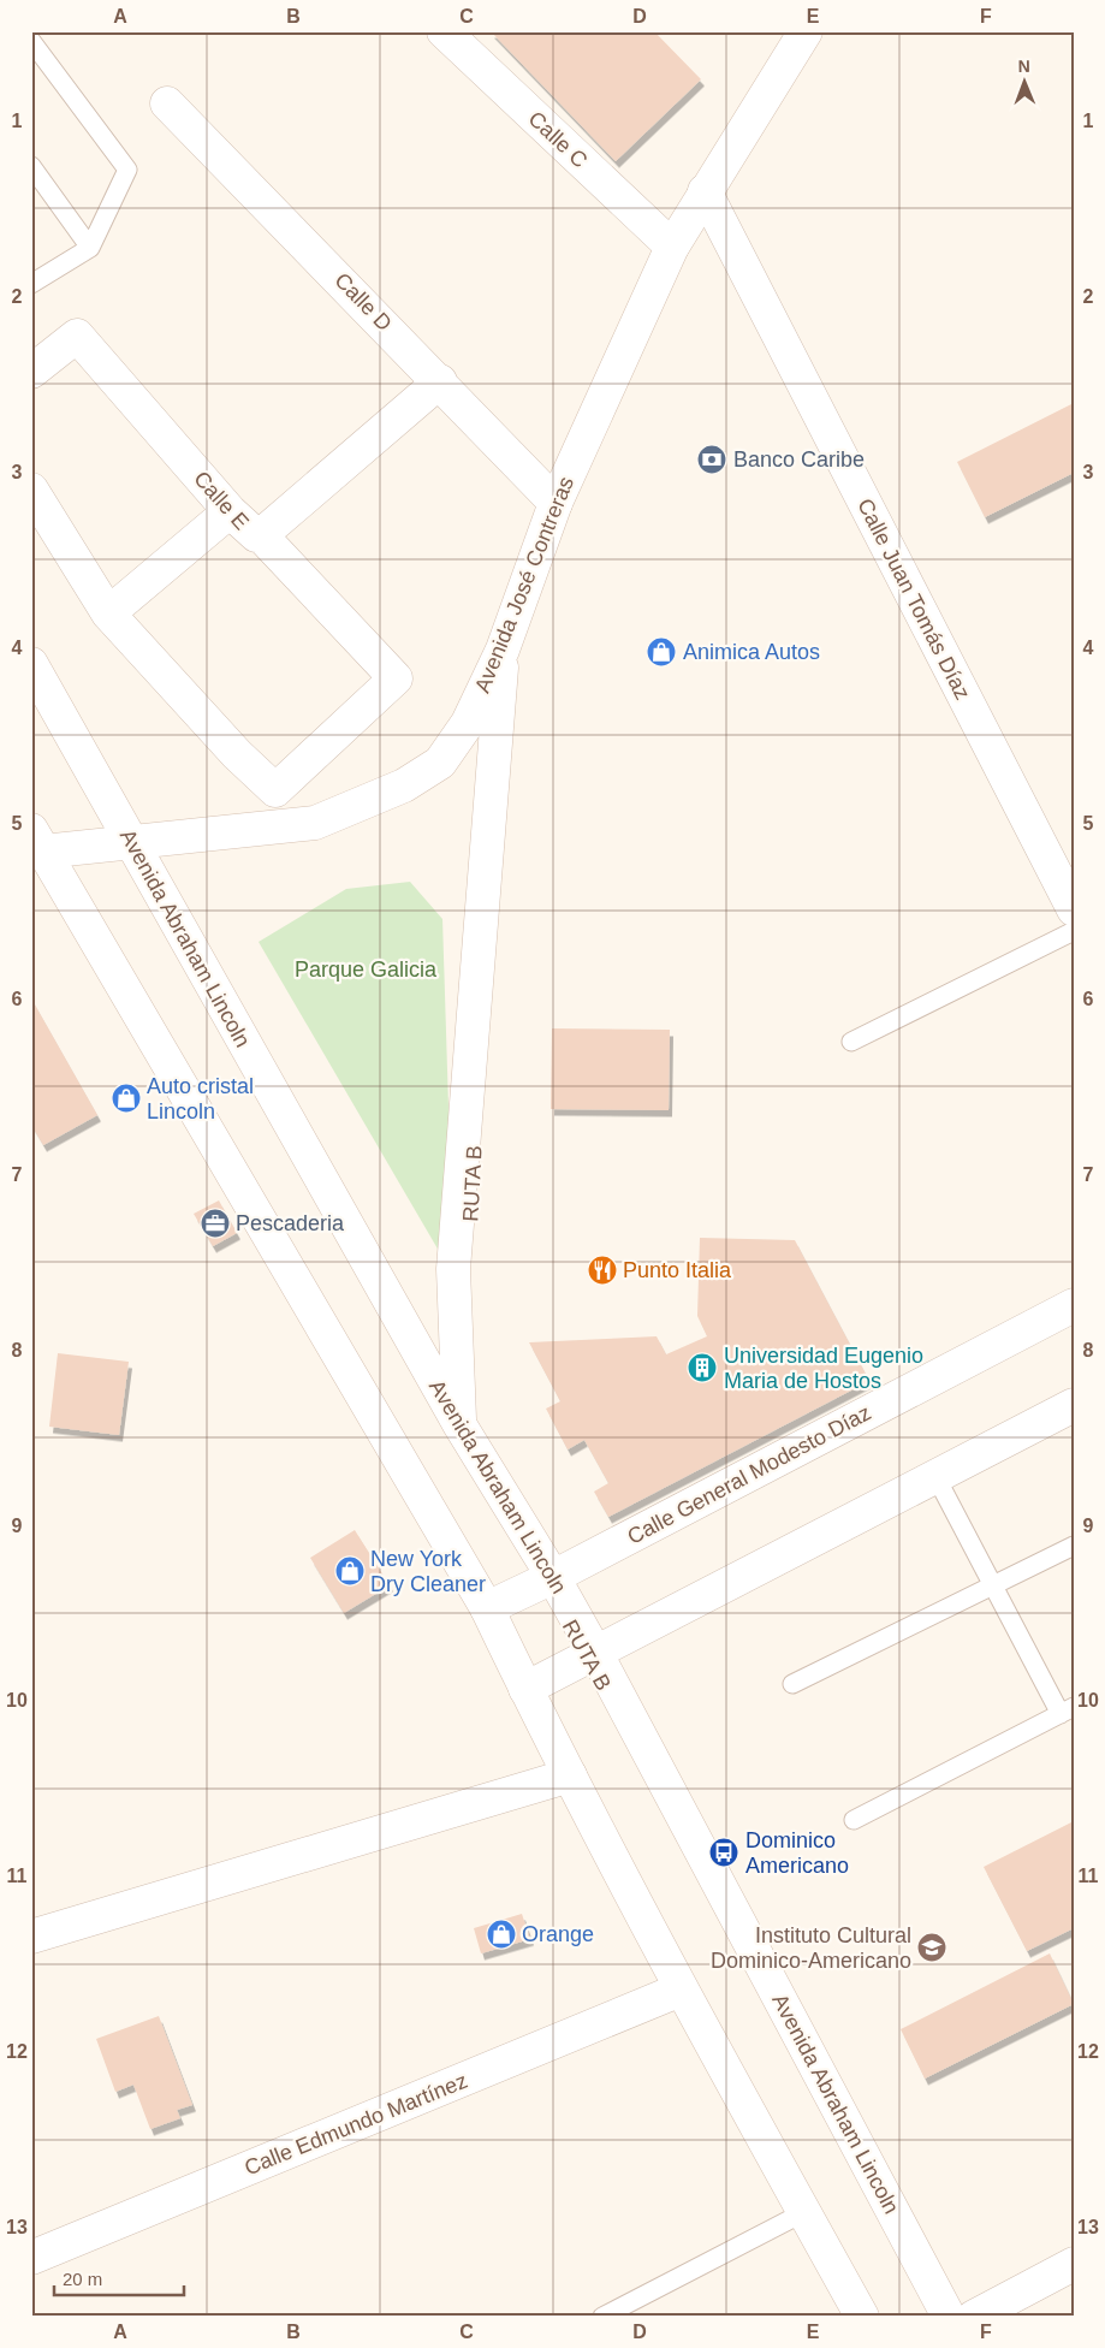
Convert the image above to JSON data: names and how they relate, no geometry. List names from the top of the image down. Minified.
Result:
{"streets":{"street":["Calle C","Calle D","Calle E","Avenida José Contreras","Calle Juan Tomás Díaz","Avenida Abraham Lincoln","Calle General Modesto Díaz","Calle Edmundo Martínez"],"lane":["RUTA B"]},"crossings":[["Calle C","Avenida José Contreras"],["Calle D","Calle E"],["Calle D","Avenida José Contreras"],["Avenida José Contreras","Calle Juan Tomás Díaz"],["Avenida José Contreras","Avenida Abraham Lincoln"],["Avenida Abraham Lincoln","RUTA B"],["Avenida Abraham Lincoln","Calle General Modesto Díaz"]],"parks":["Parque Galicia"],"places":{"bank":["Banco Caribe"],"shop":["Animica Autos","Auto cristal Lincoln","New York Dry Cleaner","Orange"],"office":["Pescaderia"],"restaurant":["Punto Italia"],"building":["Universidad Eugenio Maria de Hostos"],"bus stop":["Dominico Americano"],"school or university":["Instituto Cultural Dominico-Americano"]},"scale_bar":"20 m","north":"top","grid":{"columns":["A","B","C","D","E","F"],"rows":["1","2","3","4","5","6","7","8","9","10","11","12","13"]}}
